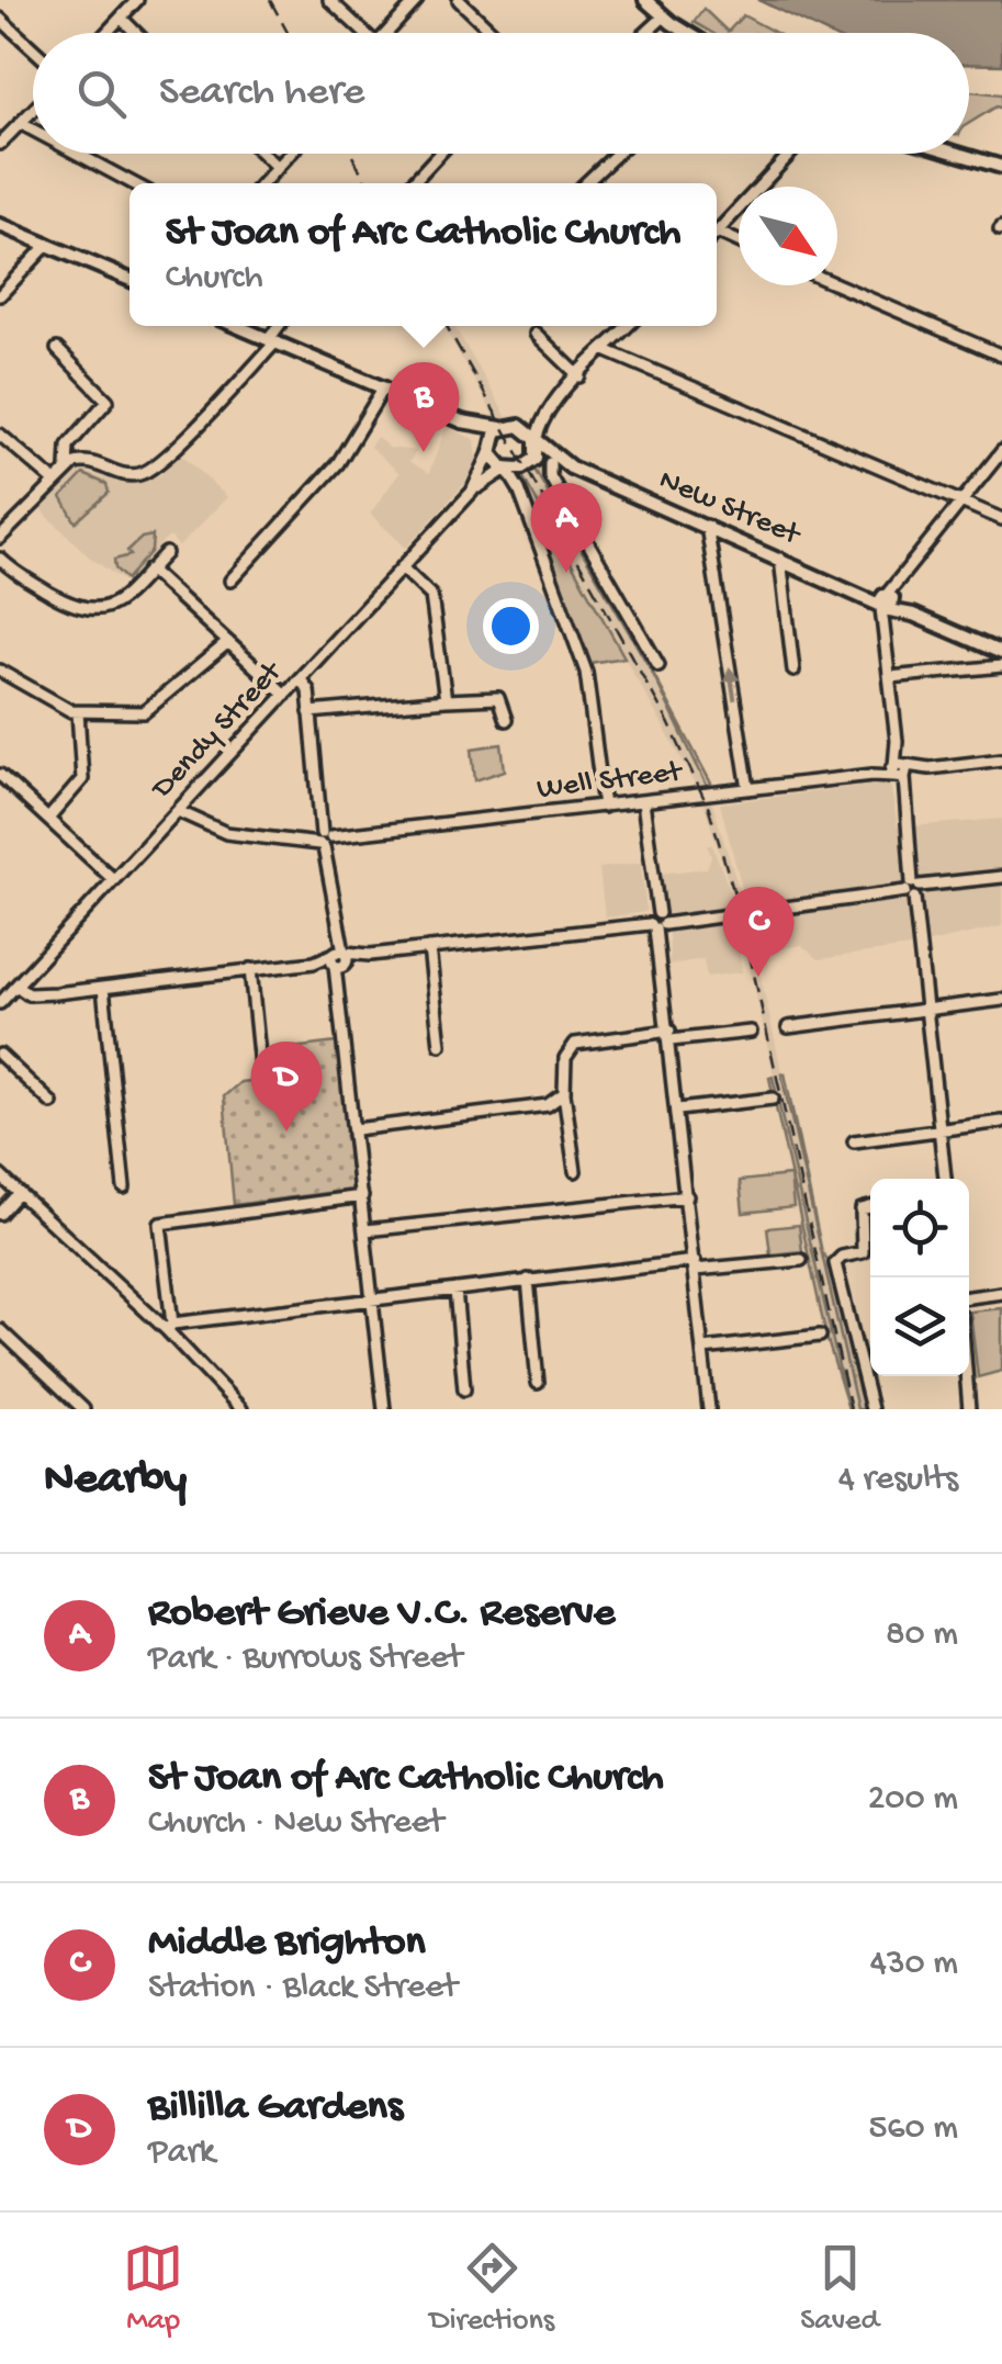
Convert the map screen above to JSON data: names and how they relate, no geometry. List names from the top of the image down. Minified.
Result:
{"streets":{"main road":["New Street"],"street":["Dendy Street","Well Street"]},"crossings":[["New Street","Dendy Street"],["Dendy Street","Well Street"]],"north":"bottom right","page":{"search":"Search here","popup":["St Joan of Arc Catholic Church","Church"],"pins":["B","A","C","D"],"heading":["Nearby","4 results"],"list":[{"mark":"A","name":"Robert Grieve V.C. Reserve","note":"Park · Burrows Street","value":"80 m"},{"mark":"B","name":"St Joan of Arc Catholic Church","note":"Church · New Street","value":"200 m"},{"mark":"C","name":"Middle Brighton","note":"Station · Black Street","value":"430 m"},{"mark":"D","name":"Billilla Gardens","note":"Park","value":"560 m"}],"nav":["Map","Directions","Saved"]}}
